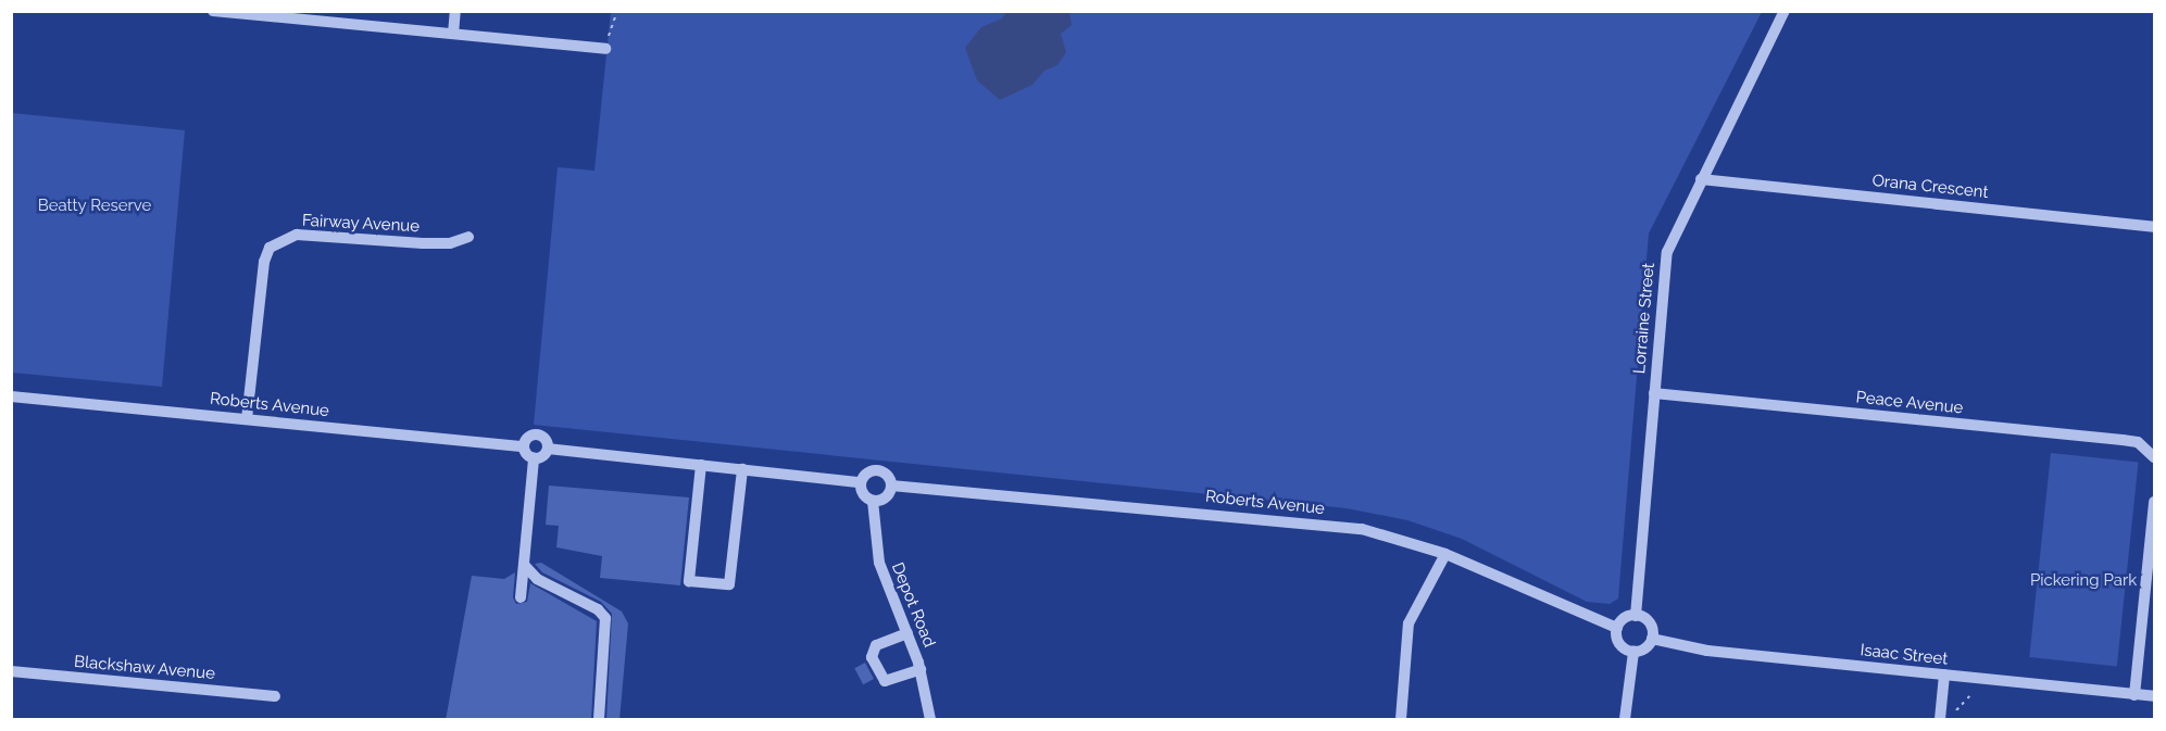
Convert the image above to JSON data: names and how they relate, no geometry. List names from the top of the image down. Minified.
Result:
{"streets":{"street":["Orana Crescent","Fairway Avenue","Lorraine Street","Peace Avenue","Roberts Avenue","Depot Road","Isaac Street","Blackshaw Avenue"]},"crossings":[["Orana Crescent","Lorraine Street"],["Fairway Avenue","Roberts Avenue"],["Lorraine Street","Peace Avenue"],["Lorraine Street","Roberts Avenue"],["Lorraine Street","Isaac Street"],["Roberts Avenue","Depot Road"],["Roberts Avenue","Isaac Street"]],"parks":["Beatty Reserve","Pickering Park"]}
